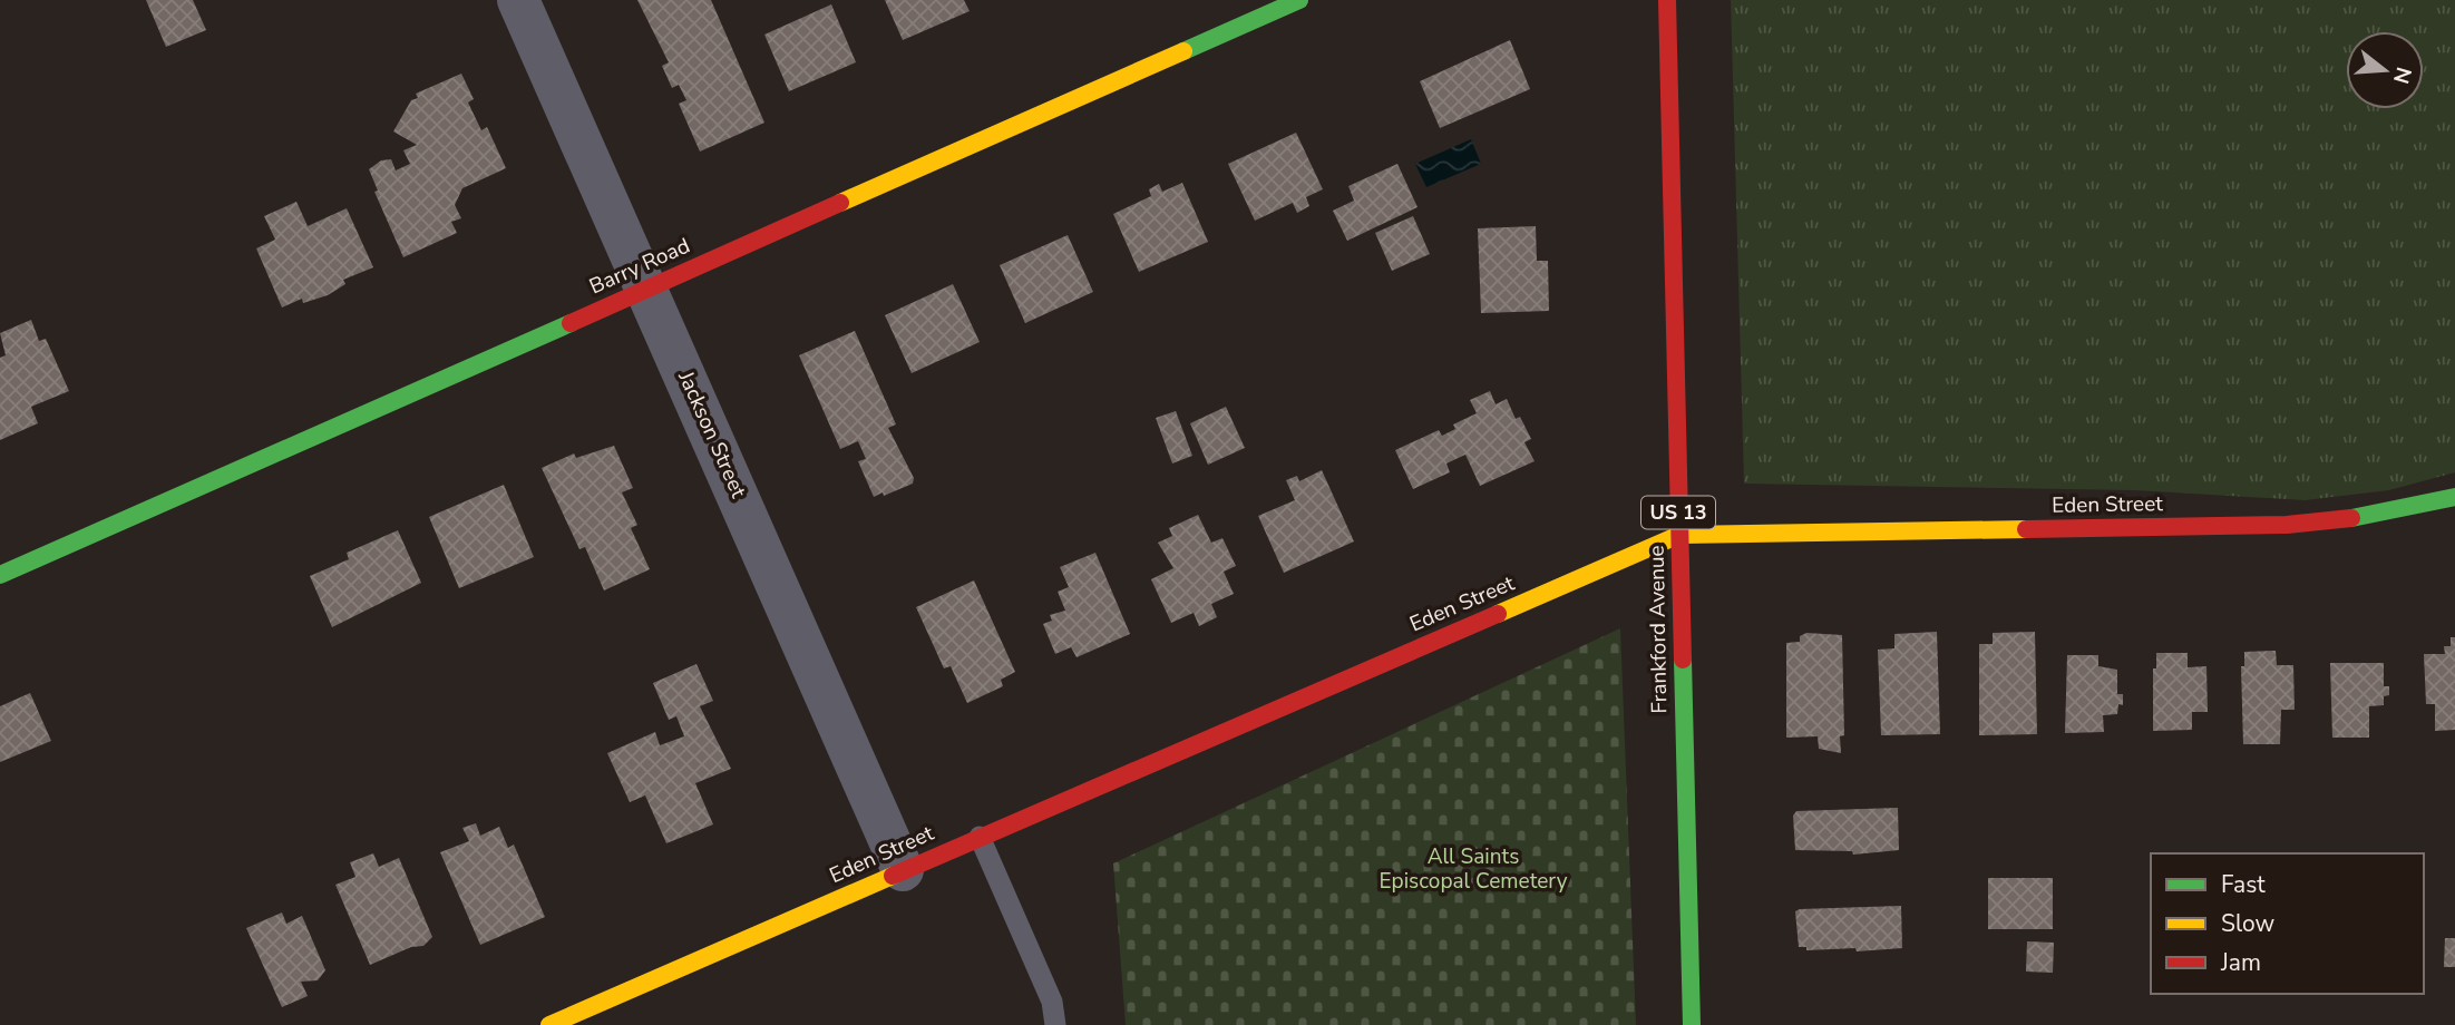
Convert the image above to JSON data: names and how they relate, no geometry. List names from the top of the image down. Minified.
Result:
{"streets":{"street":["Barry Road","Jackson Street","Eden Street","US 13","Frankford Avenue"]},"crossings":[["Barry Road","Jackson Street"],["Jackson Street","Eden Street"],["Eden Street","Frankford Avenue"]],"parks":["All Saints Episcopal Cemetery"],"legend":["Fast","Slow","Jam"],"north":"right"}
